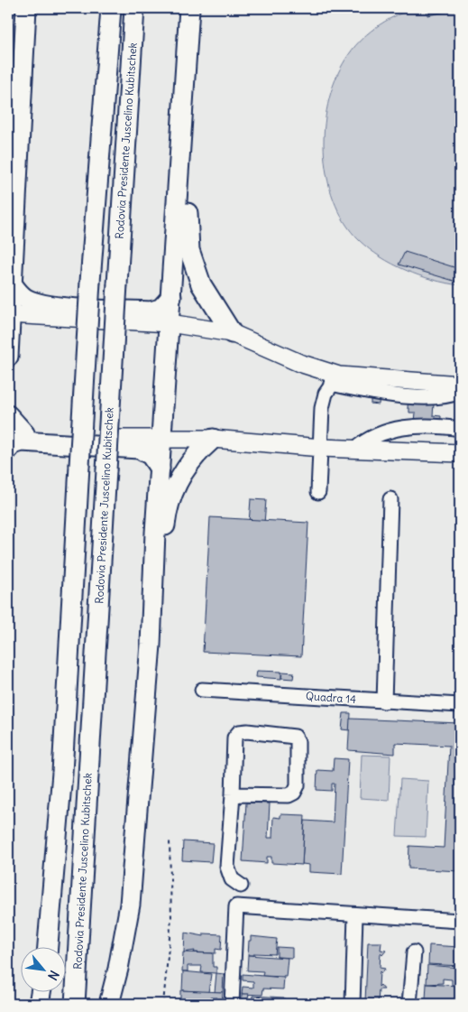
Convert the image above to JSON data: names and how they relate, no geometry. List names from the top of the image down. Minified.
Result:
{"streets":{"highway":["Rodovia Presidente Juscelino Kubitschek"],"street":["Quadra 14"]},"north":"bottom right"}
